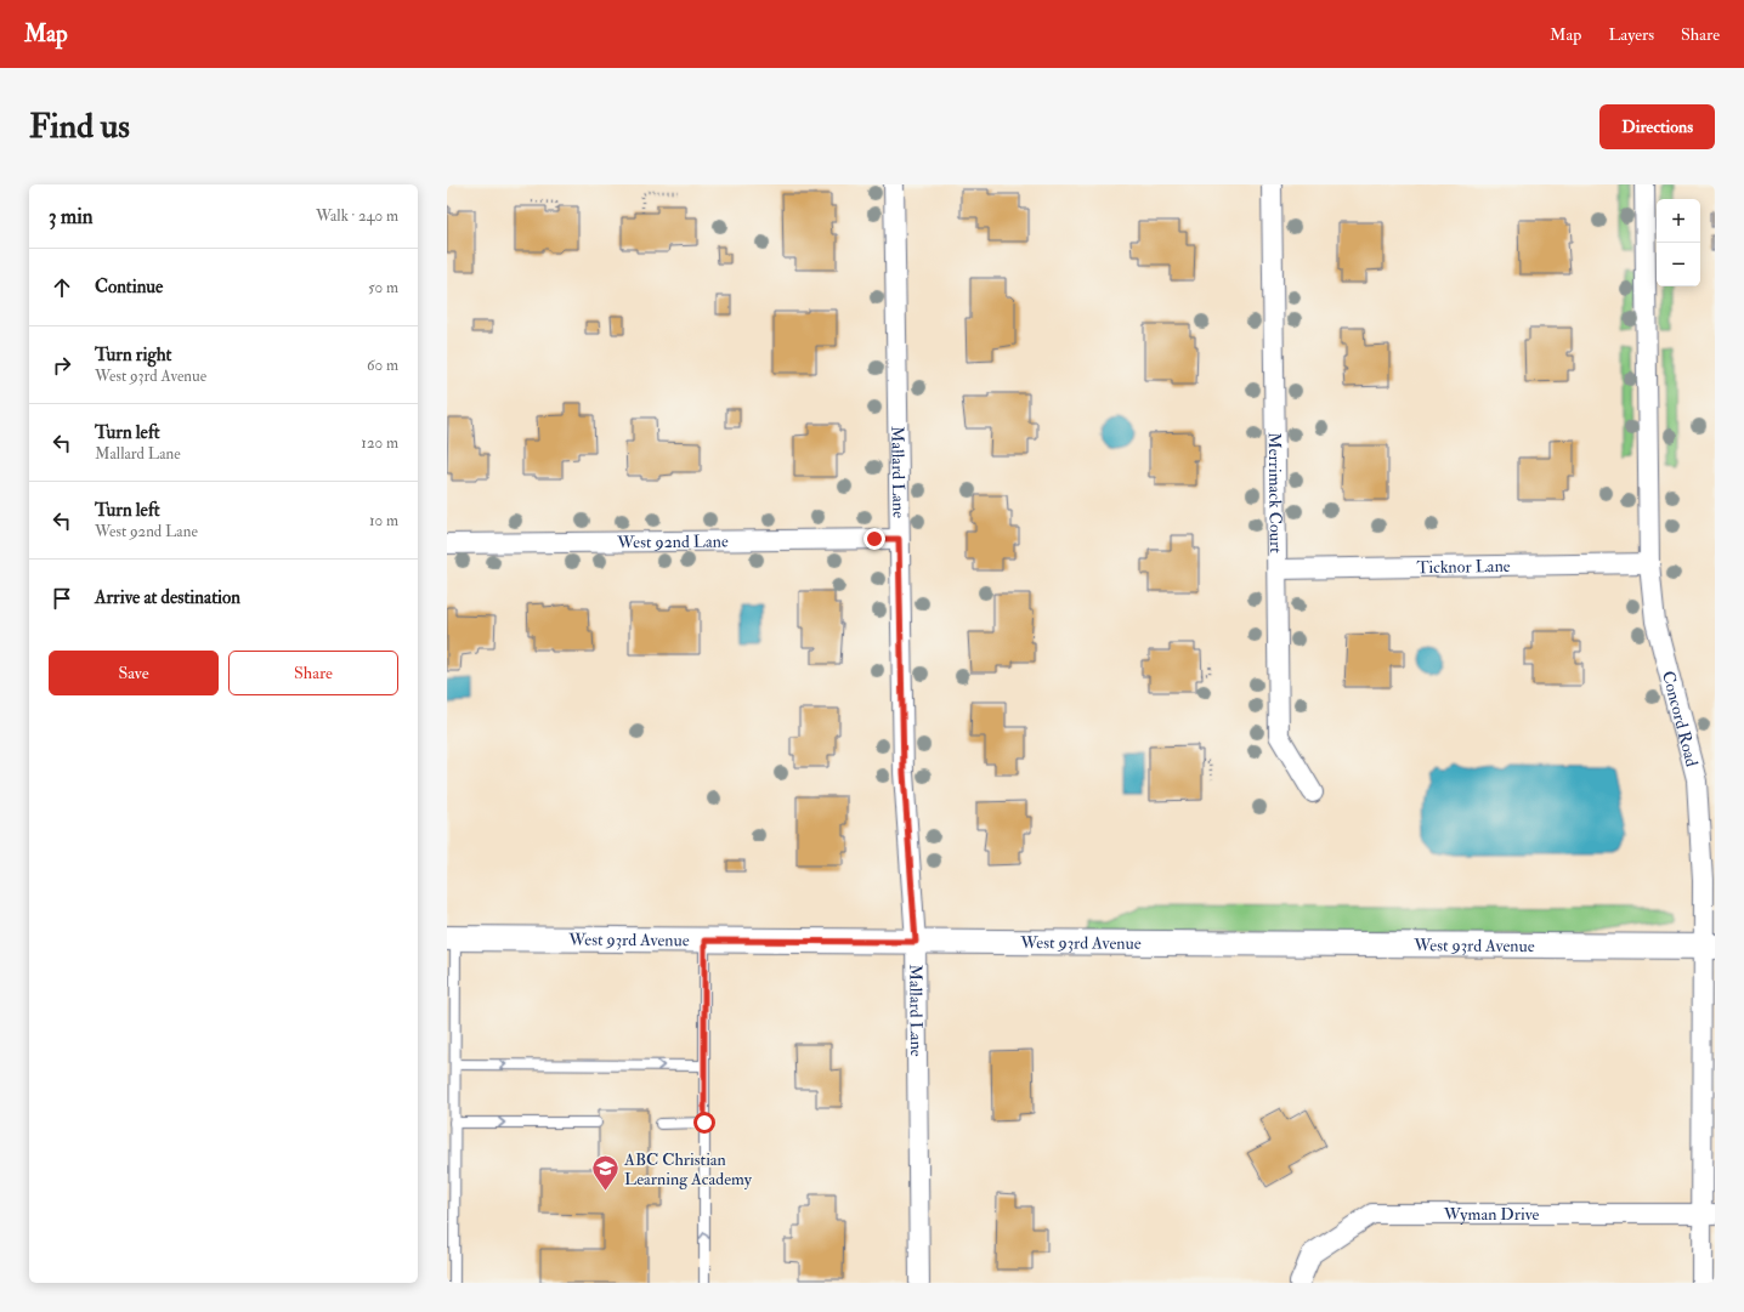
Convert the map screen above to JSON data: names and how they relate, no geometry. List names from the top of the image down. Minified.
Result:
{"streets":{"street":["Mallard Lane","Merrimack Court","West 92nd Lane","Ticknor Lane","Concord Road","West 93rd Avenue","Wyman Drive"]},"crossings":[["Mallard Lane","West 92nd Lane"],["Mallard Lane","West 93rd Avenue"],["Merrimack Court","Ticknor Lane"],["Ticknor Lane","Concord Road"],["Concord Road","West 93rd Avenue"],["Concord Road","Wyman Drive"]],"places":{"school or university":["ABC Christian Learning Academy"]},"page":{"header":"Map","nav":["Map","Layers","Share"],"buttons":["Directions",["Save","Share"]],"title":"Find us","heading":["3 min","Walk · 240 m"],"map_buttons":["+","−"],"list":[["Continue","50 m"],["Turn right","West 93rd Avenue","60 m"],["Turn left","Mallard Lane","120 m"],["Turn left","West 92nd Lane","10 m"],"Arrive at destination"]}}
